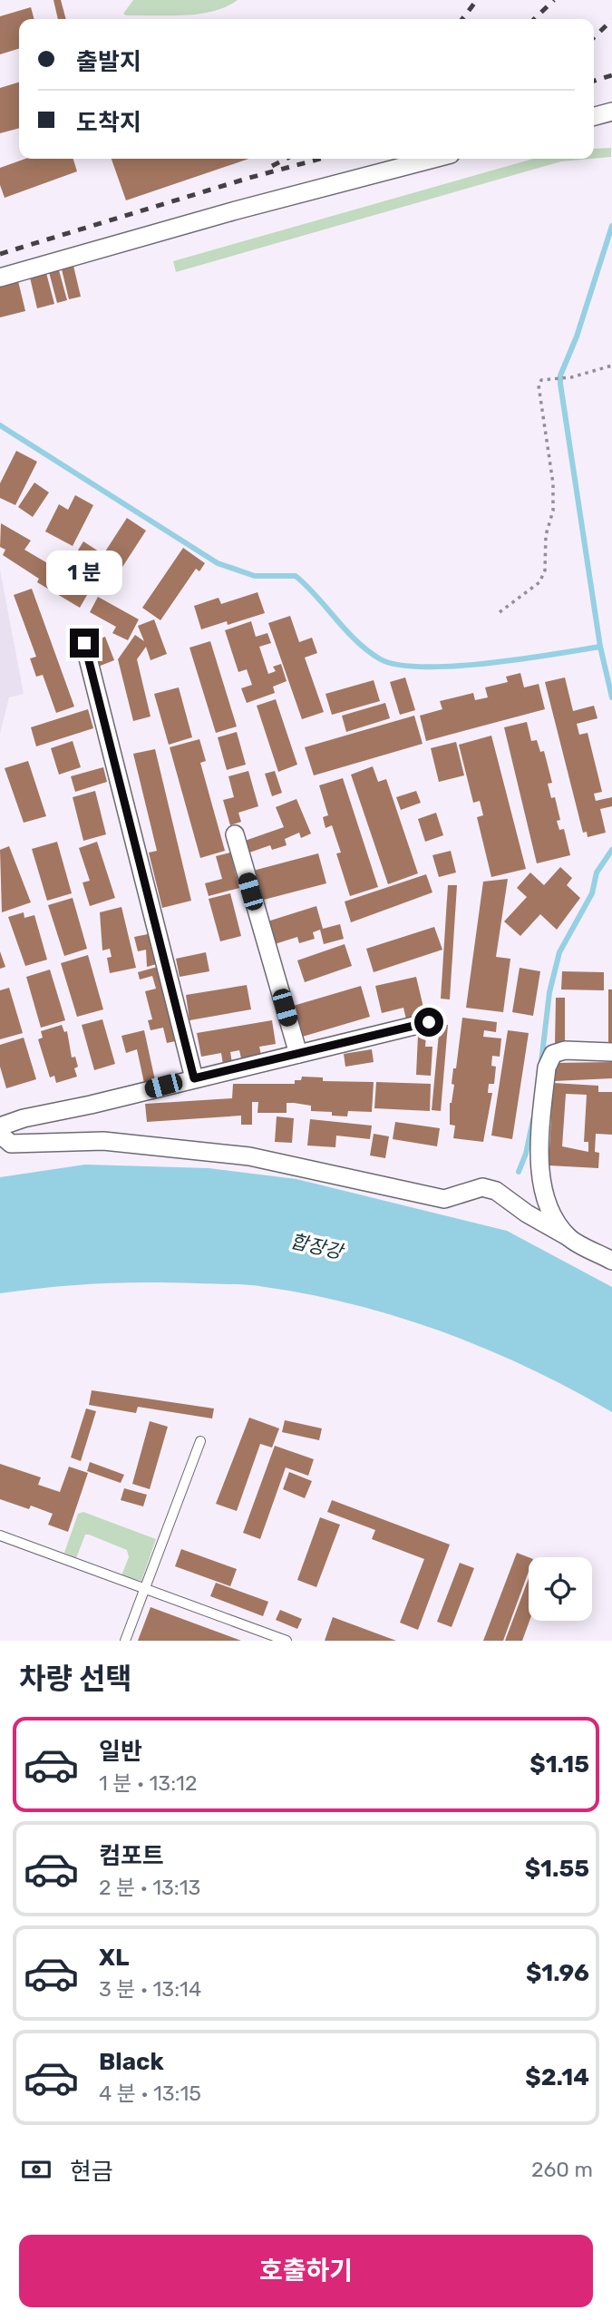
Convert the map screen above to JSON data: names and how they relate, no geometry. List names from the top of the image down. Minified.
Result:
{"water":["합장강"],"page":{"banner":["출발지","도착지"],"bubble":"1 분","heading":"차량 선택","list":[{"name":"일반","note":"1 분 · 13:12","value":"$1.15"},{"name":"컴포트","note":"2 분 · 13:13","value":"$1.55"},{"name":"XL","note":"3 분 · 13:14","value":"$1.96"},{"name":"Black","note":"4 분 · 13:15","value":"$2.14"}],"pay":["현금","260 m"],"buttons":"호출하기"}}
